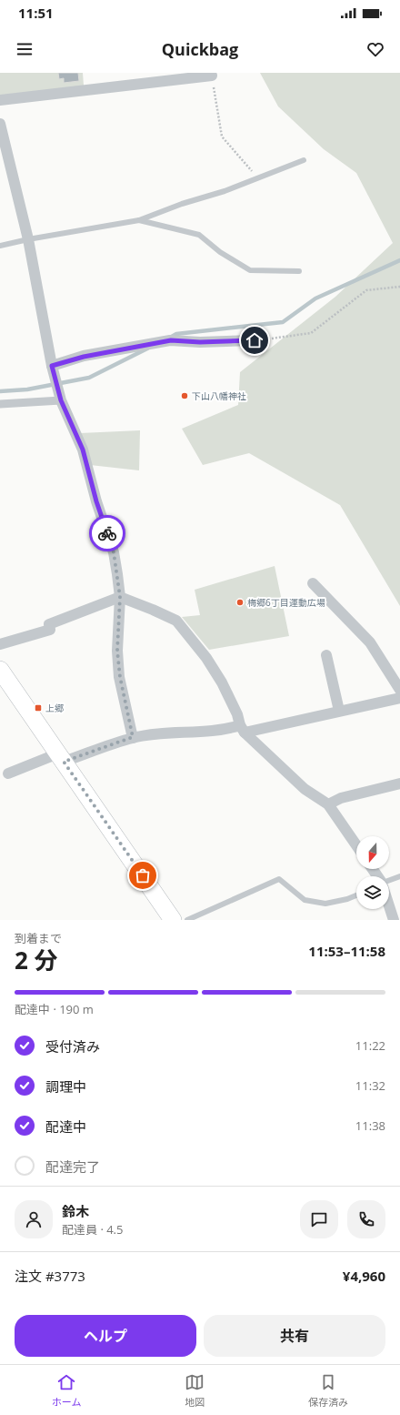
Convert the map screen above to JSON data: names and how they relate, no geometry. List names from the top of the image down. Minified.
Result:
{"places":{"other":["下山八幡神社","梅郷6丁目運動広場"],"transit":["上郷"]},"north":"bottom","page":{"status":"11:51","header":"Quickbag","heading":["2 分","到着まで","11:53–11:58"],"panel":["鈴木","配達員 · 4.5","注文 #3773","¥4,960"],"bar":"配達中 · 190 m","list":[["受付済み","11:22"],["調理中","11:32"],["配達中","11:38"],"配達完了"],"buttons":["ヘルプ","共有"],"tabs":["ホーム","地図","保存済み"]}}
